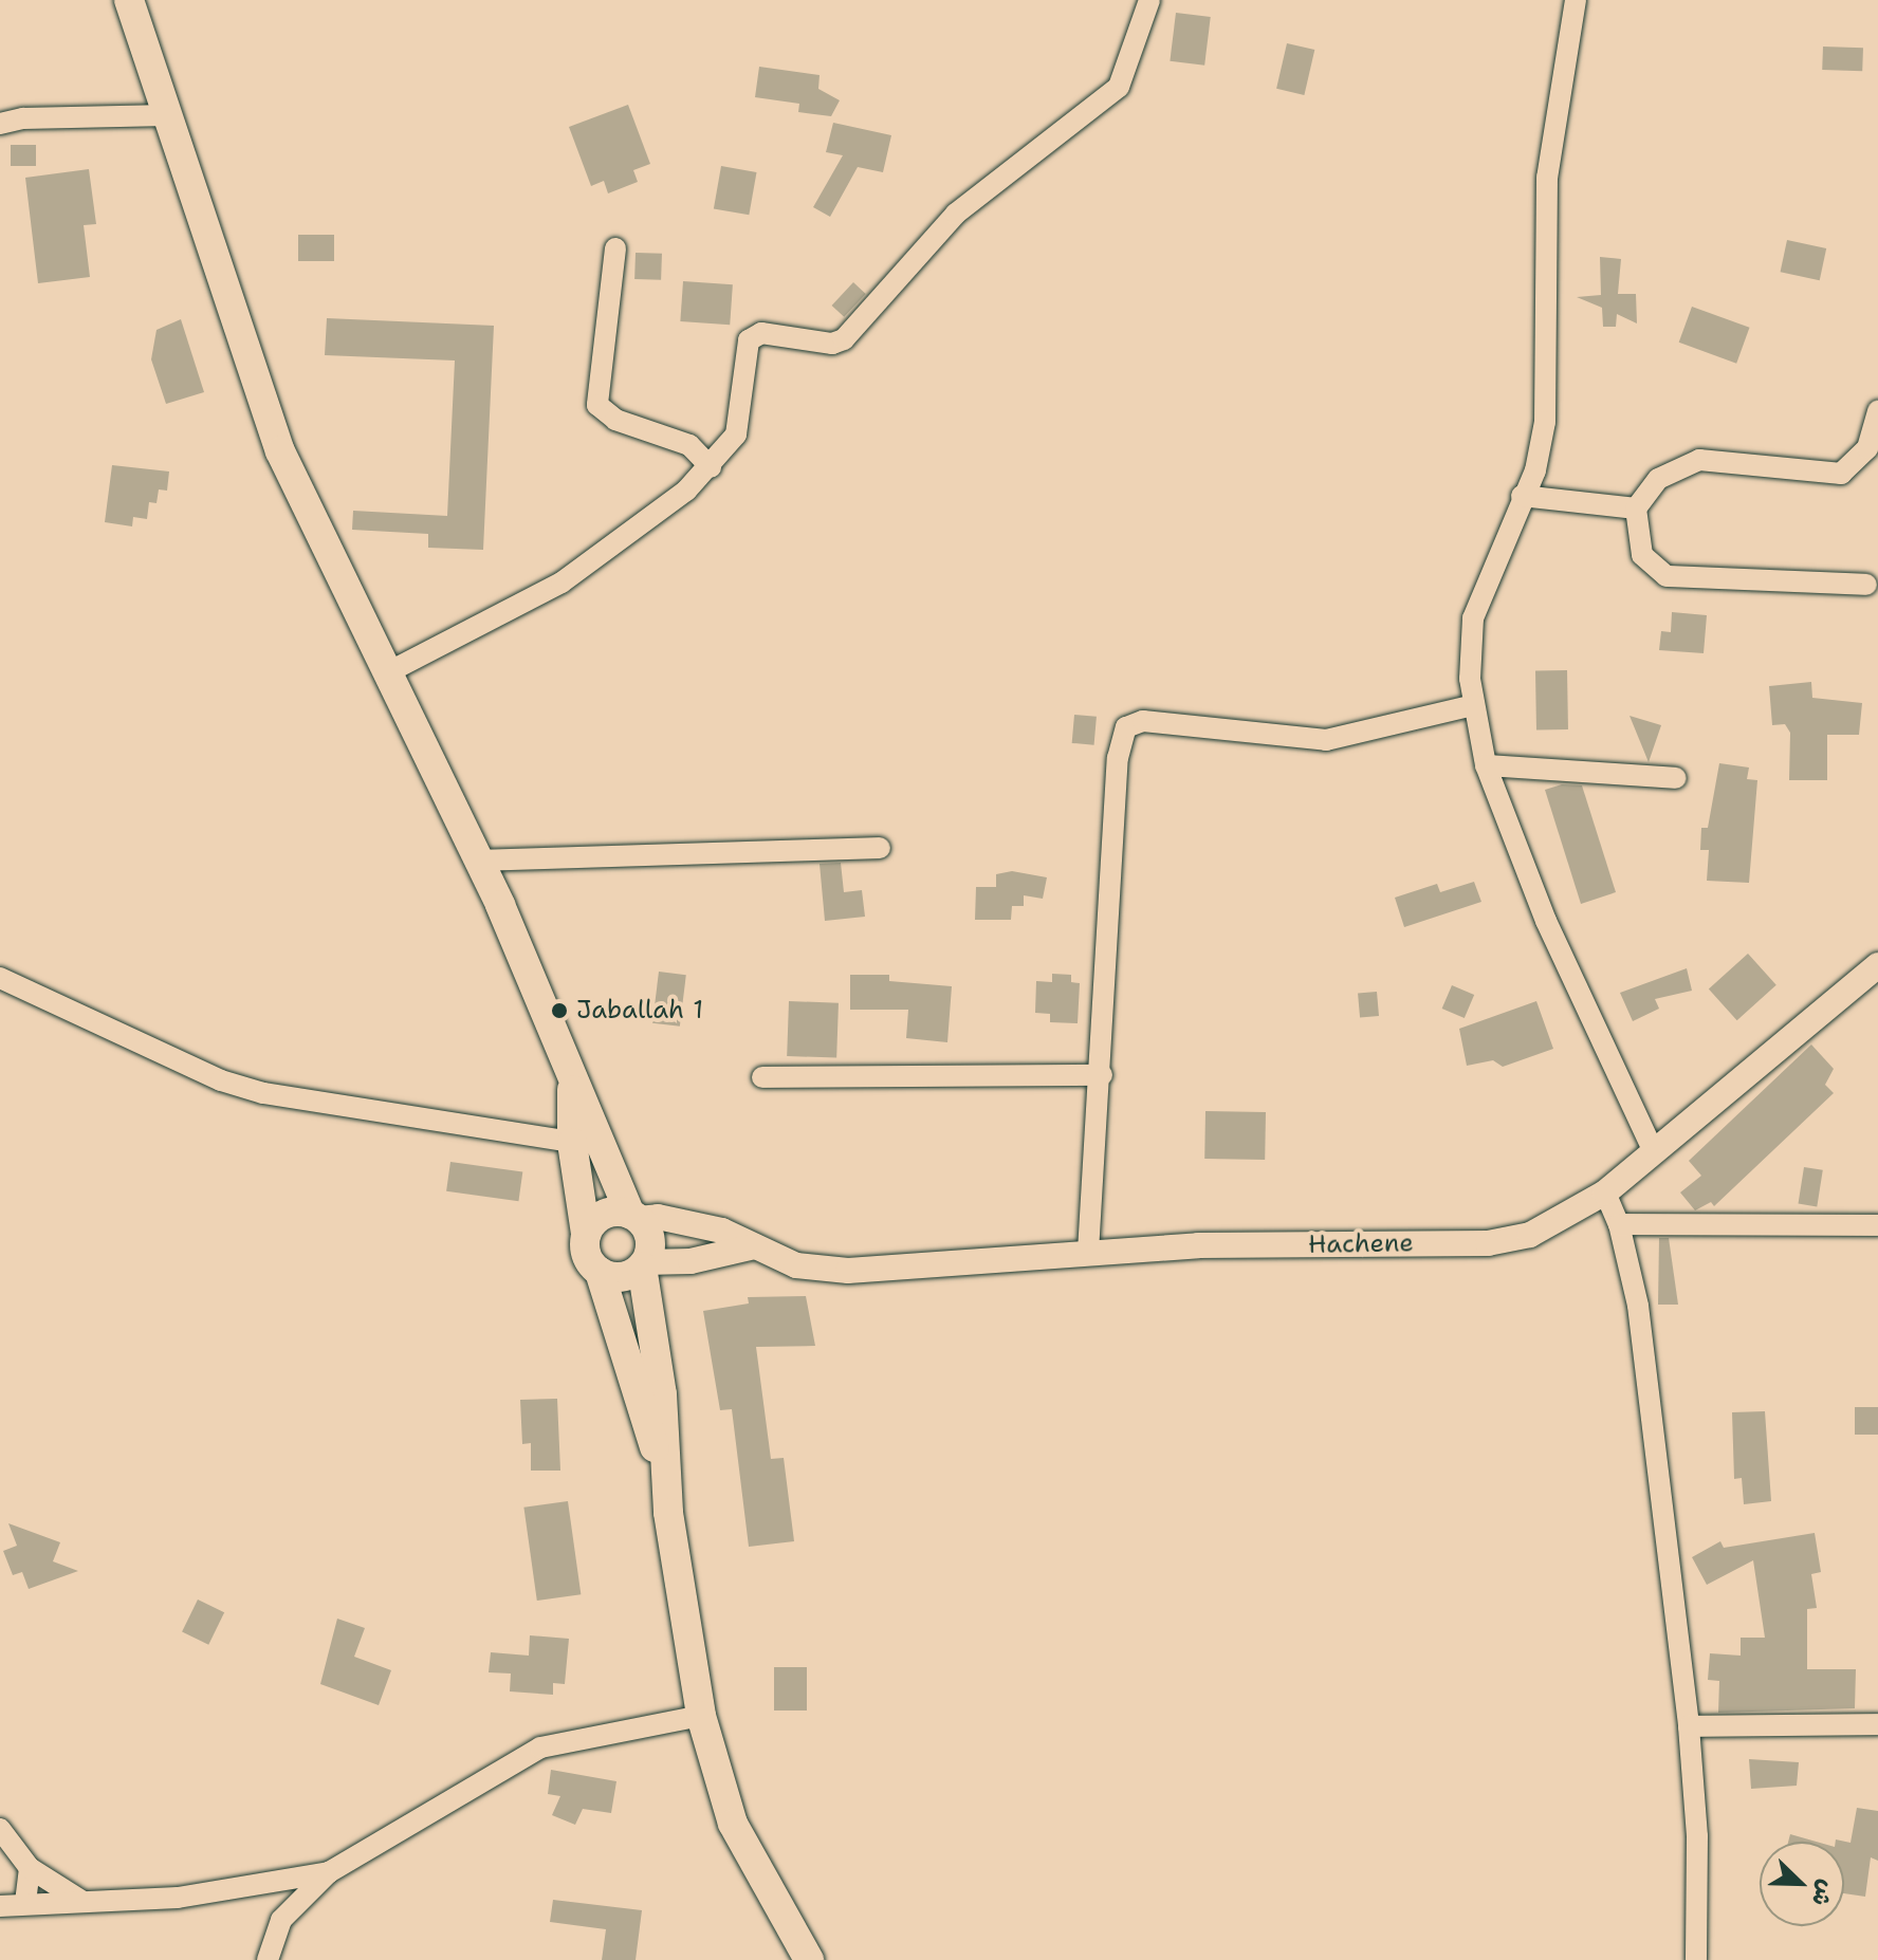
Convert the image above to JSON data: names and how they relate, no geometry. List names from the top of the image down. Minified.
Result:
{"streets":{"street":["Hachene"]},"places":["Jaballah 1"],"north":"bottom right"}
